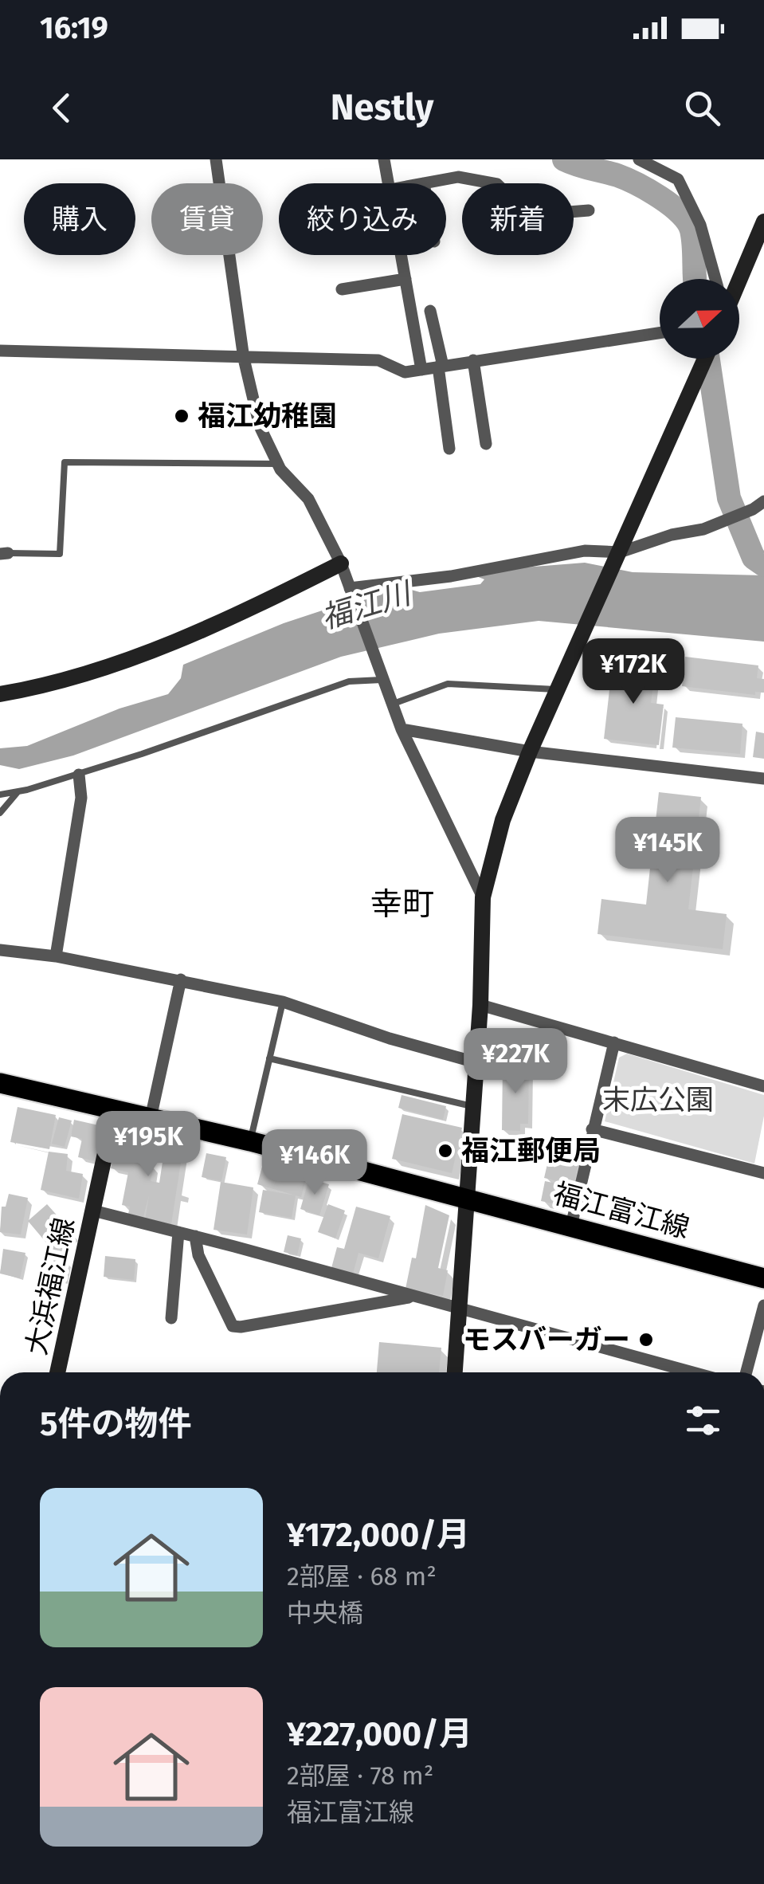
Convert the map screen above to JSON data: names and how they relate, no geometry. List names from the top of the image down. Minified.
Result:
{"streets":{"main road":["福江富江線"],"street":["大浜福江線"]},"crossings":[["福江富江線","大浜福江線"]],"districts":["幸町"],"water":["福江川"],"parks":["末広公園"],"places":["福江幼稚園","福江郵便局","モスバーガー"],"north":"right","page":{"status":"16:19","header":"Nestly","chip":["購入","賃貸","絞り込み","新着"],"price":["¥172K","¥145K","¥227K","¥195K","¥146K"],"heading":"5件の物件","list":[{"name":"¥172,000/月","note":"2部屋 · 68 m² · 中央橋"},{"name":"¥227,000/月","note":"2部屋 · 78 m² · 福江富江線"}]}}
